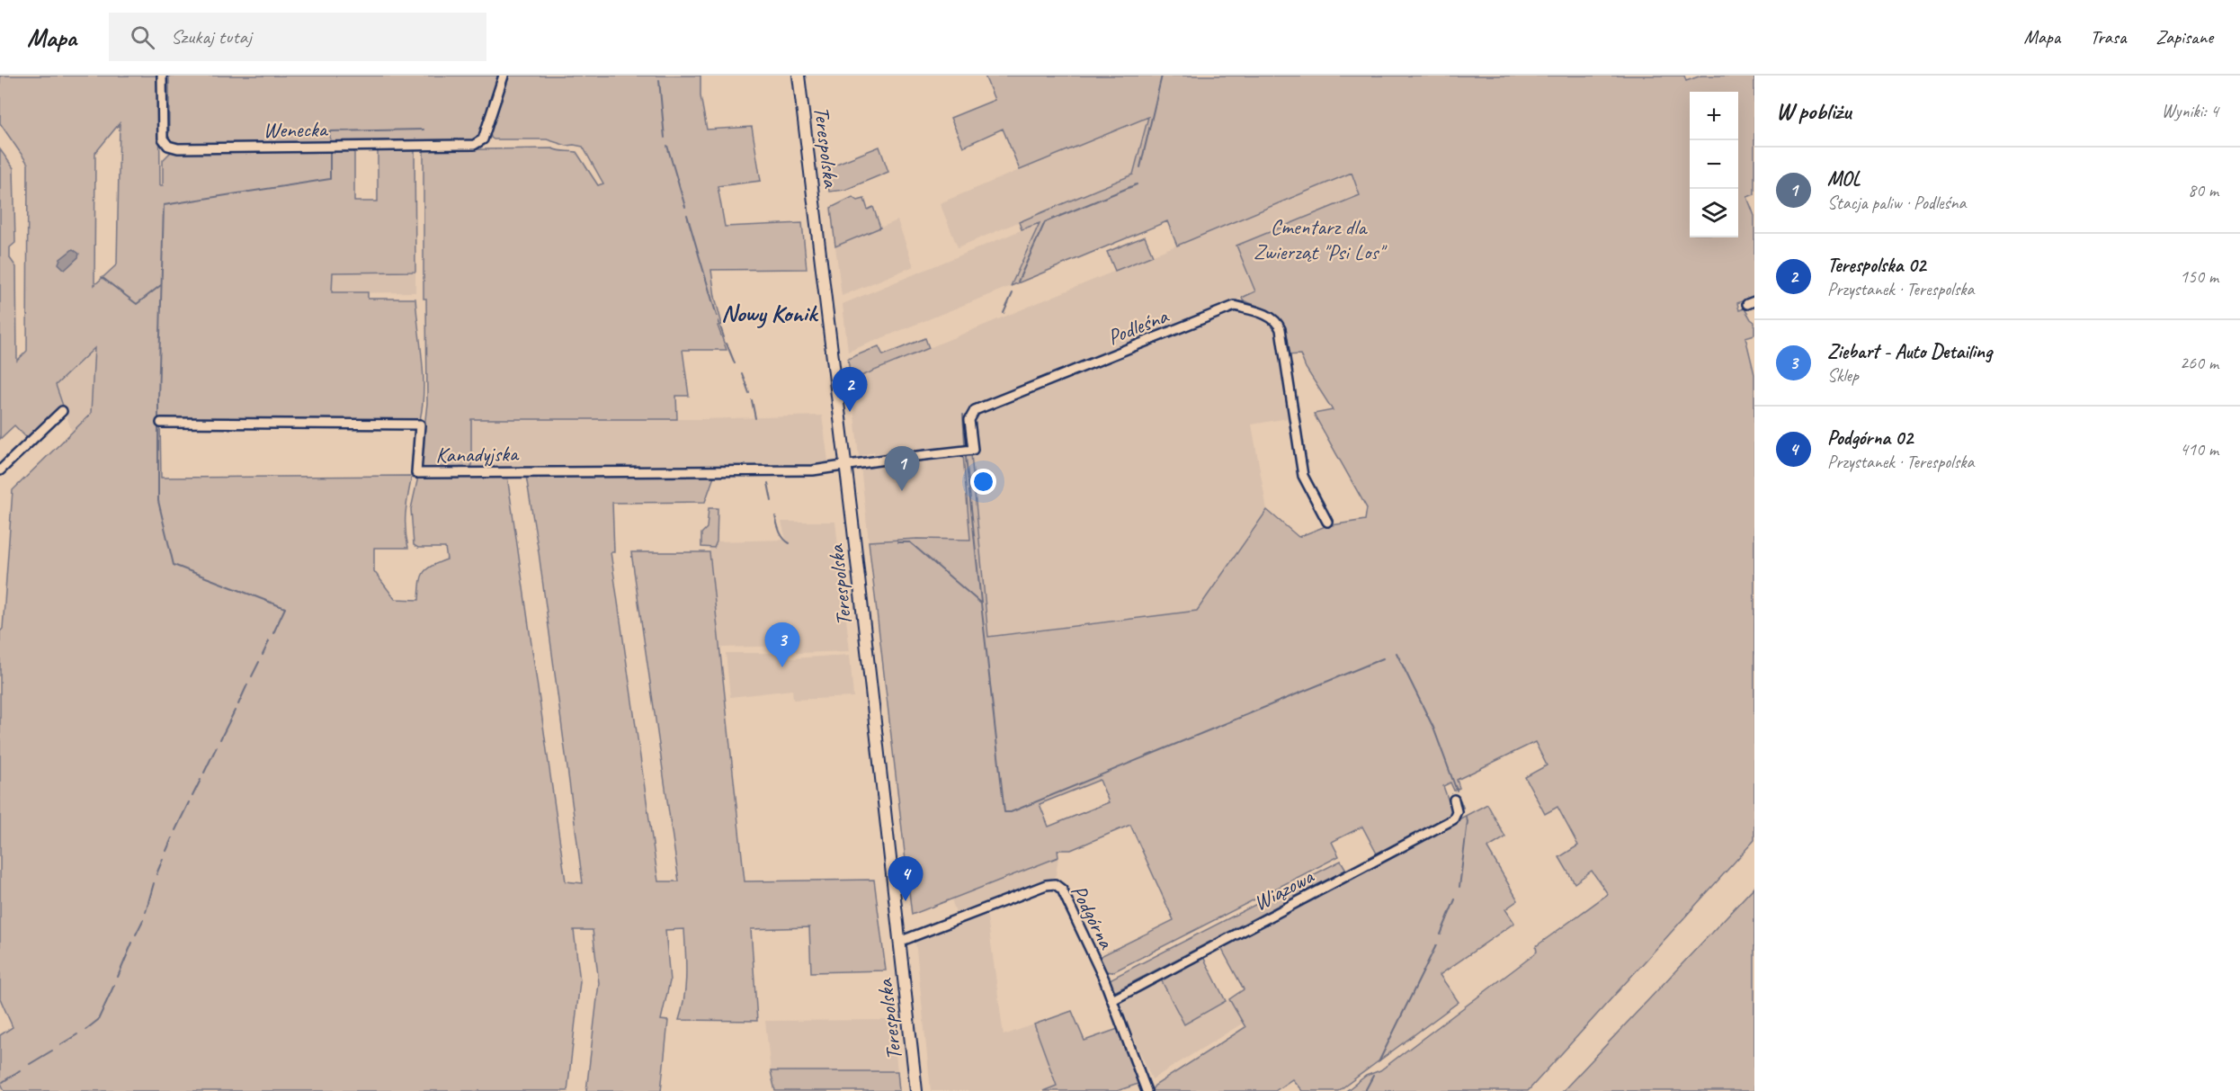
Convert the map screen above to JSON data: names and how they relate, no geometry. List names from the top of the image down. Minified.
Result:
{"streets":{"main road":["Terespolska"],"street":["Wenecka","Podleśna","Kanadyjska","Wiązowa","Podgórna"]},"crossings":[["Terespolska","Podleśna"],["Terespolska","Kanadyjska"],["Terespolska","Podgórna"],["Podleśna","Kanadyjska"],["Wiązowa","Podgórna"]],"districts":["Nowy Konik"],"parks":["Cmentarz dla Zwierząt \"Psi Los\""],"page":{"header":"Mapa","search":"Szukaj tutaj","nav":["Mapa","Trasa","Zapisane"],"heading":["W pobliżu","Wyniki: 4"],"map_buttons":["+","−"],"list":[{"mark":"1","name":"MOL","note":"Stacja paliw · Podleśna","value":"80 m"},{"mark":"2","name":"Terespolska 02","note":"Przystanek · Terespolska","value":"150 m"},{"mark":"3","name":"Ziebart - Auto Detailing","note":"Sklep","value":"260 m"},{"mark":"4","name":"Podgórna 02","note":"Przystanek · Terespolska","value":"410 m"}],"pins":["2","1","3","4"]}}
